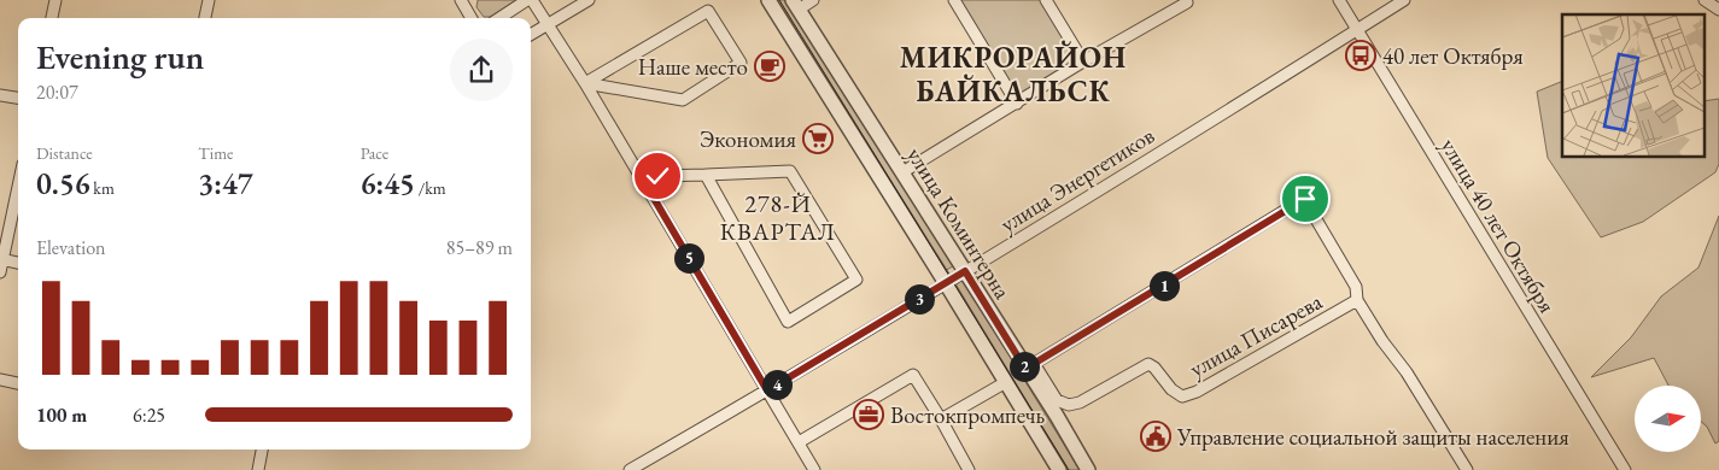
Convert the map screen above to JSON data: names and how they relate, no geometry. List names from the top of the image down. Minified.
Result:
{"streets":{"street":["улица Энергетиков","улица Коминтерна","улица 40 лет Октября","улица Писарева"]},"crossings":[["улица Энергетиков","улица Коминтерна"],["улица Энергетиков","улица 40 лет Октября"],["улица Коминтерна","улица Писарева"]],"districts":["МИКРОРАЙОН БАЙКАЛЬСК","278-Й КВАРТАЛ"],"places":{"bus stop":["40 лет Октября"],"cafe":["Наше место"],"supermarket":["Экономия"],"office":["Востокпромпечь"],"public building":["Управление социальной защиты населения"]},"north":"right","page":{"heading":["Evening run","20:07"],"stats":[["Distance","0.56 km"],["Time","3:47"],["Pace","6:45 /km"]],"chart":["Elevation","85–89 m"],"pins":["5","1","3","2","4"],"list":[{"name":"100 m","note":"6:25"}]}}
